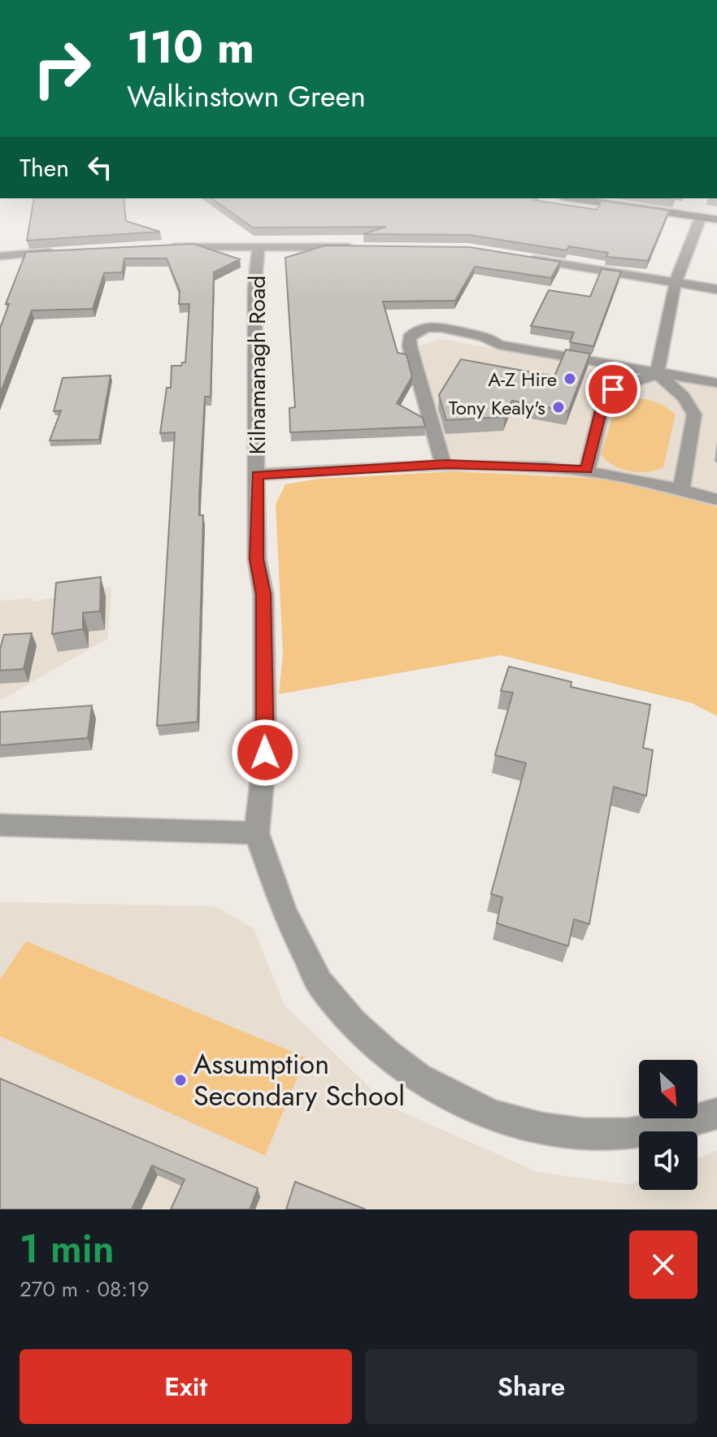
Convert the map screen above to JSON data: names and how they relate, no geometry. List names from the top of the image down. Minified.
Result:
{"streets":{"street":["Kilnamanagh Road"]},"places":["A-Z Hire","Tony Kealy's","Assumption Secondary School"],"north":"bottom right","page":{"turn":["110 m","Walkinstown Green"],"then":"Then","heading":["1 min","270 m · 08:19"],"buttons":["Exit","Share"]}}
